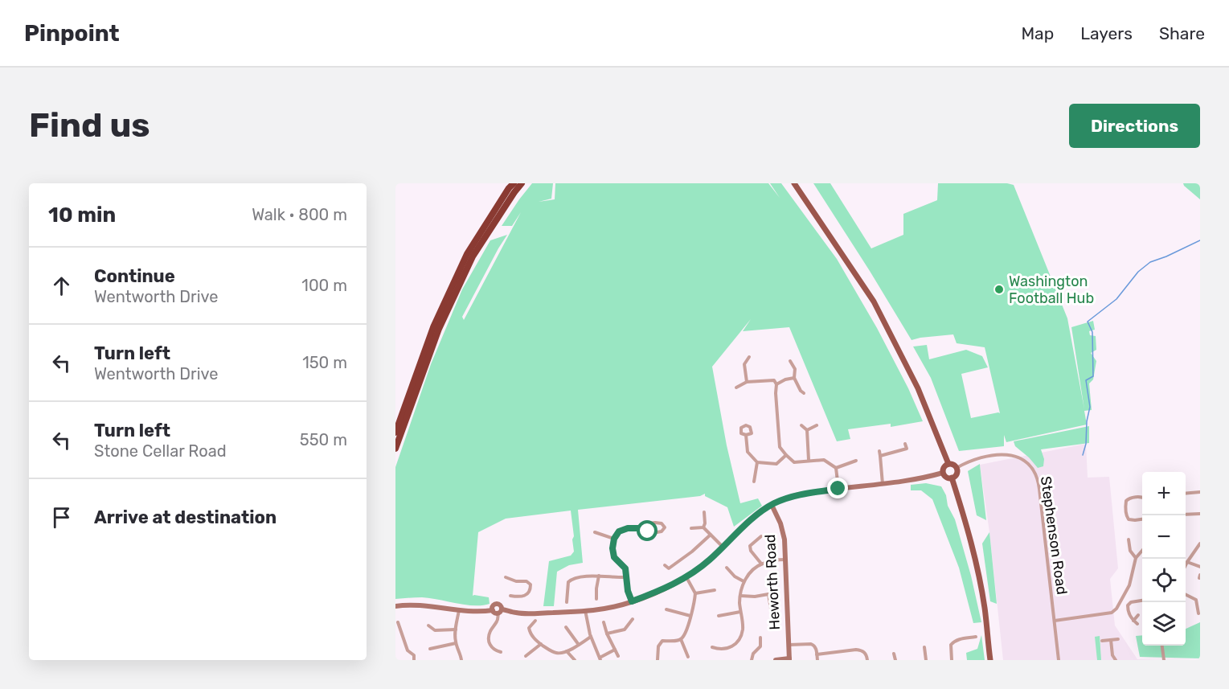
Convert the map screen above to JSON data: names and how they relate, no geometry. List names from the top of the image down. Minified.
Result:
{"streets":{"street":["Stephenson Road","Heworth Road"]},"places":["Washington Football Hub"],"page":{"header":"Pinpoint","nav":["Map","Layers","Share"],"buttons":"Directions","title":"Find us","heading":["10 min","Walk · 800 m"],"list":[["Continue","Wentworth Drive","100 m"],["Turn left","Wentworth Drive","150 m"],["Turn left","Stone Cellar Road","550 m"],"Arrive at destination"],"map_buttons":["+","−"]}}
